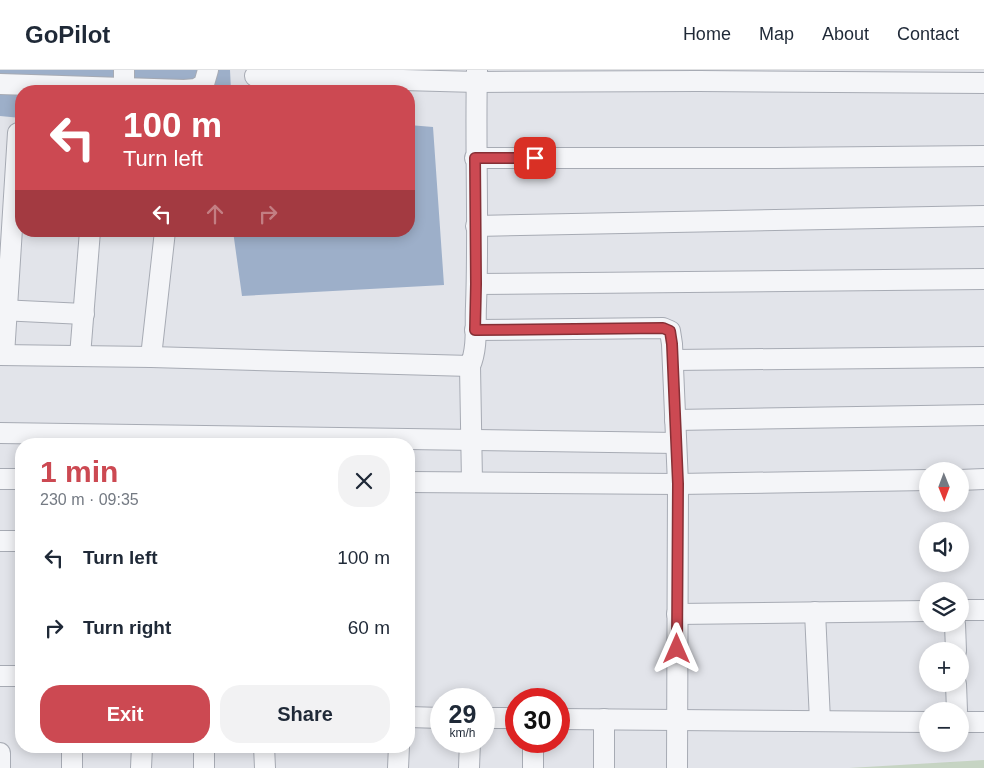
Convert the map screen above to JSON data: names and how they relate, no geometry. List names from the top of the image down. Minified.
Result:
{"north":"bottom","page":{"header":"GoPilot","nav":["Home","Map","About","Contact"],"turn":["100 m","Turn left"],"heading":["1 min","230 m · 09:35"],"map_buttons":["+","−"],"list":[{"name":"Turn left","value":"100 m"},{"name":"Turn right","value":"60 m"}],"buttons":["Exit","Share"],"speed":"29 km/h","limit":"30"}}
